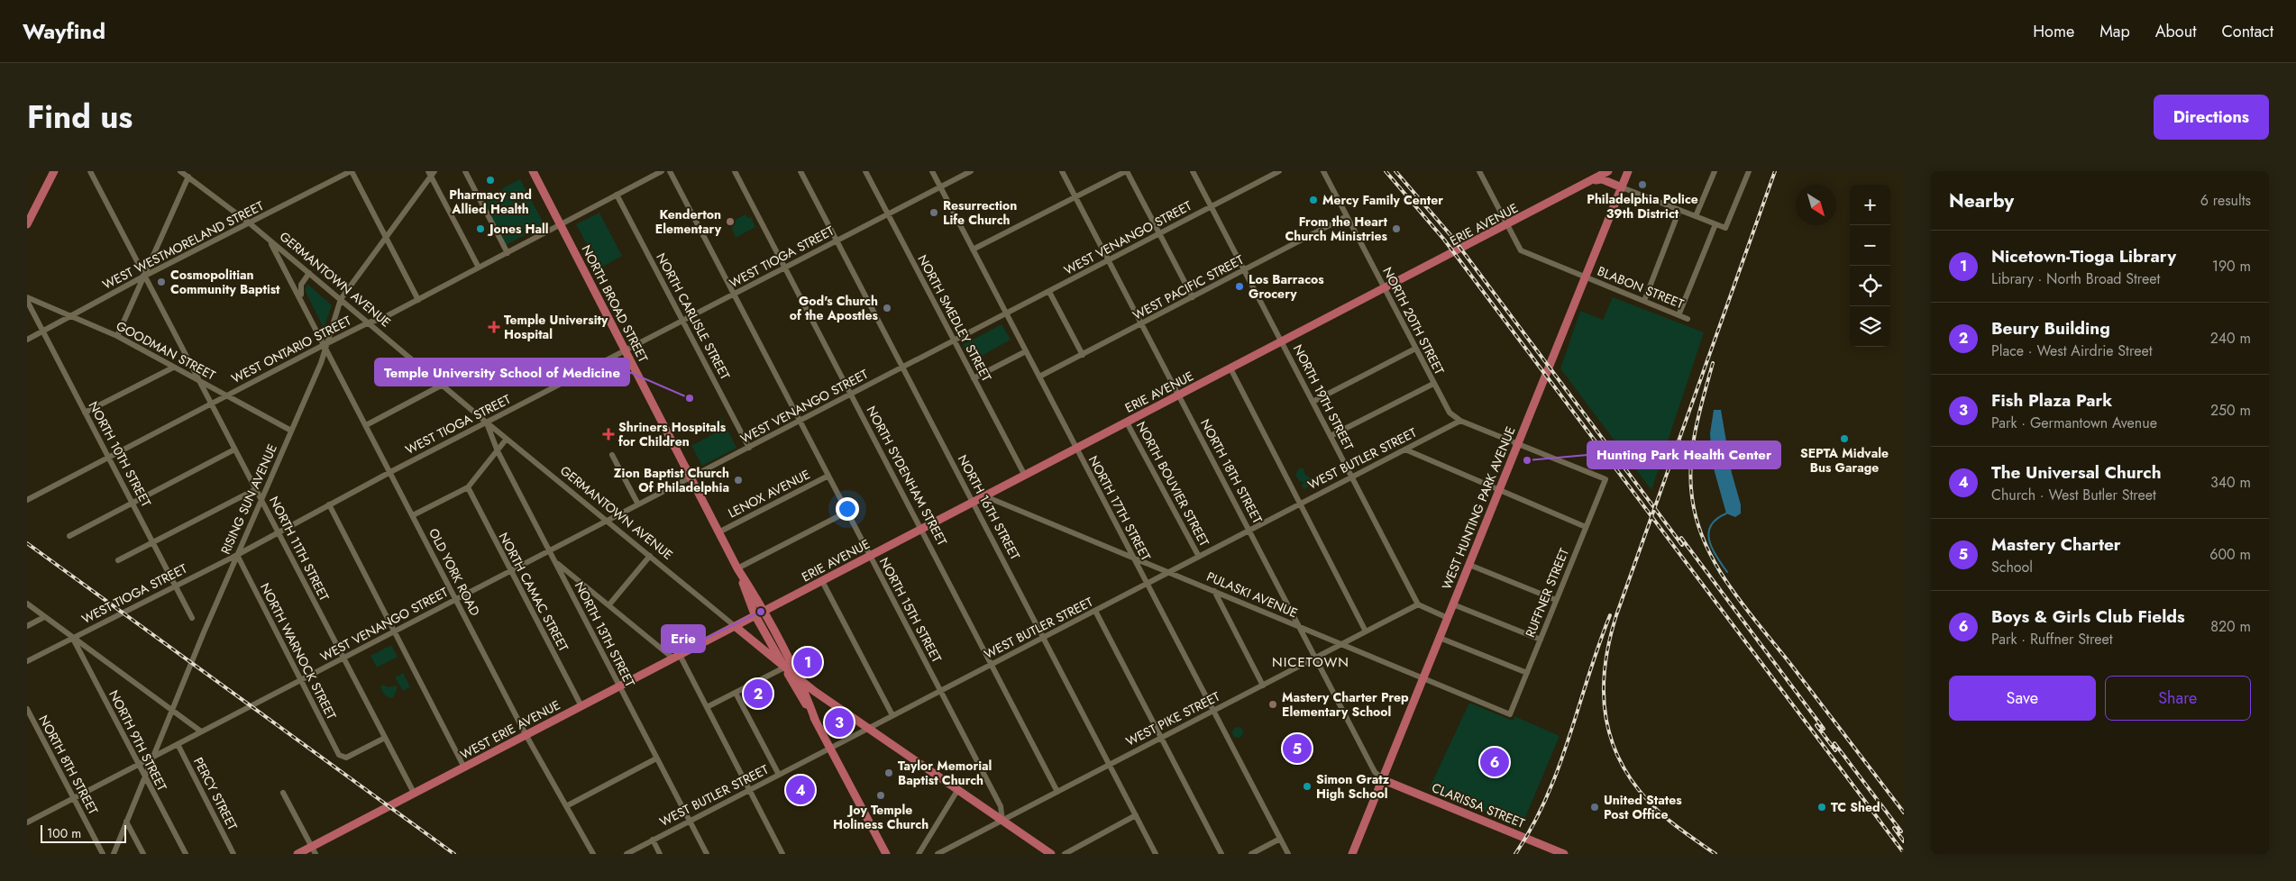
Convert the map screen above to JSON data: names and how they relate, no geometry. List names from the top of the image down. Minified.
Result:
{"streets":{"main road":["ERIE AVENUE","GERMANTOWN AVENUE","NORTH BROAD STREET","WEST HUNTING PARK AVENUE","WEST ERIE AVENUE","CLARISSA STREET"],"street":["WEST VENANGO STREET","WEST WESTMORELAND STREET","WEST TIOGA STREET","WEST PACIFIC STREET","BLABON STREET","NORTH CARLISLE STREET","NORTH SMEDLEY STREET","NORTH 20TH STREET","WEST ONTARIO STREET","GOODMAN STREET","NORTH 19TH STREET","NORTH 10TH STREET","WEST BUTLER STREET","NORTH 18TH STREET","NORTH SYDENHAM STREET","NORTH BOUVIER STREET","LENOX AVENUE","RISING SUN AVENUE","NORTH 16TH STREET","NORTH 17TH STREET","NORTH 11TH STREET","OLD YORK ROAD","NORTH CAMAC STREET","RUFFNER STREET","PULASKI AVENUE","NORTH 15TH STREET","NORTH 13TH STREET","NORTH WARNOCK STREET","WEST PIKE STREET","NORTH 9TH STREET","NORTH 8TH STREET","PERCY STREET"]},"crossings":[["ERIE AVENUE","GERMANTOWN AVENUE"],["ERIE AVENUE","BLABON STREET"],["ERIE AVENUE","NORTH BROAD STREET"],["ERIE AVENUE","NORTH SMEDLEY STREET"],["ERIE AVENUE","NORTH 20TH STREET"],["ERIE AVENUE","NORTH 19TH STREET"],["ERIE AVENUE","NORTH 18TH STREET"],["ERIE AVENUE","NORTH SYDENHAM STREET"],["ERIE AVENUE","NORTH BOUVIER STREET"],["ERIE AVENUE","NORTH 16TH STREET"],["ERIE AVENUE","NORTH 17TH STREET"],["ERIE AVENUE","PULASKI AVENUE"],["ERIE AVENUE","NORTH 15TH STREET"],["ERIE AVENUE","WEST ERIE AVENUE"],["WEST VENANGO STREET","GERMANTOWN AVENUE"],["WEST VENANGO STREET","NORTH BROAD STREET"],["WEST VENANGO STREET","NORTH CARLISLE STREET"],["WEST VENANGO STREET","NORTH SMEDLEY STREET"],["WEST VENANGO STREET","NORTH 19TH STREET"],["WEST VENANGO STREET","NORTH 18TH STREET"],["WEST VENANGO STREET","NORTH SYDENHAM STREET"],["WEST VENANGO STREET","RISING SUN AVENUE"],["WEST VENANGO STREET","NORTH 16TH STREET"],["WEST VENANGO STREET","NORTH 17TH STREET"],["WEST VENANGO STREET","NORTH 11TH STREET"],["WEST VENANGO STREET","OLD YORK ROAD"],["WEST VENANGO STREET","NORTH CAMAC STREET"],["WEST VENANGO STREET","NORTH 15TH STREET"],["WEST VENANGO STREET","NORTH 13TH STREET"],["WEST VENANGO STREET","NORTH WARNOCK STREET"],["WEST VENANGO STREET","NORTH 9TH STREET"],["WEST VENANGO STREET","NORTH 8TH STREET"],["WEST VENANGO STREET","PERCY STREET"],["WEST WESTMORELAND STREET","GERMANTOWN AVENUE"],["WEST WESTMORELAND STREET","GOODMAN STREET"],["WEST WESTMORELAND STREET","NORTH 10TH STREET"],["WEST WESTMORELAND STREET","NORTH 11TH STREET"],["WEST TIOGA STREET","GERMANTOWN AVENUE"],["WEST TIOGA STREET","NORTH BROAD STREET"],["WEST TIOGA STREET","NORTH CARLISLE STREET"],["WEST TIOGA STREET","NORTH SMEDLEY STREET"],["WEST TIOGA STREET","NORTH 10TH STREET"],["WEST TIOGA STREET","NORTH SYDENHAM STREET"],["WEST TIOGA STREET","RISING SUN AVENUE"],["WEST TIOGA STREET","NORTH 16TH STREET"],["WEST TIOGA STREET","NORTH 17TH STREET"],["WEST TIOGA STREET","NORTH 11TH STREET"],["WEST TIOGA STREET","OLD YORK ROAD"],["WEST TIOGA STREET","NORTH 15TH STREET"],["WEST TIOGA STREET","NORTH 13TH STREET"],["WEST TIOGA STREET","NORTH WARNOCK STREET"],["WEST TIOGA STREET","NORTH 9TH STREET"],["GERMANTOWN AVENUE","NORTH BROAD STREET"],["GERMANTOWN AVENUE","WEST ONTARIO STREET"],["GERMANTOWN AVENUE","WEST BUTLER STREET"],["GERMANTOWN AVENUE","RISING SUN AVENUE"],["GERMANTOWN AVENUE","OLD YORK ROAD"],["GERMANTOWN AVENUE","NORTH 15TH STREET"],["GERMANTOWN AVENUE","NORTH 13TH STREET"],["GERMANTOWN AVENUE","WEST PIKE STREET"],["GERMANTOWN AVENUE","WEST ERIE AVENUE"],["WEST PACIFIC STREET","NORTH 20TH STREET"],["WEST PACIFIC STREET","NORTH 19TH STREET"],["WEST PACIFIC STREET","NORTH 18TH STREET"],["WEST PACIFIC STREET","NORTH 17TH STREET"],["BLABON STREET","WEST HUNTING PARK AVENUE"],["NORTH BROAD STREET","WEST ONTARIO STREET"],["NORTH BROAD STREET","WEST BUTLER STREET"],["NORTH BROAD STREET","LENOX AVENUE"],["NORTH CARLISLE STREET","WEST ONTARIO STREET"],["NORTH 20TH STREET","WEST BUTLER STREET"],["NORTH 20TH STREET","WEST HUNTING PARK AVENUE"],["NORTH 20TH STREET","RUFFNER STREET"],["WEST ONTARIO STREET","GOODMAN STREET"],["WEST ONTARIO STREET","NORTH 10TH STREET"],["WEST ONTARIO STREET","RISING SUN AVENUE"],["WEST ONTARIO STREET","NORTH 11TH STREET"],["WEST ONTARIO STREET","OLD YORK ROAD"],["GOODMAN STREET","RISING SUN AVENUE"],["GOODMAN STREET","NORTH 11TH STREET"],["NORTH 19TH STREET","WEST BUTLER STREET"],["NORTH 19TH STREET","WEST PIKE STREET"],["WEST BUTLER STREET","NORTH 18TH STREET"],["WEST BUTLER STREET","NORTH SYDENHAM STREET"],["WEST BUTLER STREET","NORTH BOUVIER STREET"],["WEST BUTLER STREET","NORTH 16TH STREET"],["WEST BUTLER STREET","NORTH 17TH STREET"],["WEST BUTLER STREET","PULASKI AVENUE"],["WEST BUTLER STREET","NORTH 15TH STREET"],["WEST BUTLER STREET","NORTH 13TH STREET"],["NORTH 18TH STREET","WEST HUNTING PARK AVENUE"],["NORTH 18TH STREET","PULASKI AVENUE"],["NORTH 18TH STREET","WEST PIKE STREET"],["NORTH 18TH STREET","CLARISSA STREET"],["NORTH SYDENHAM STREET","WEST PIKE STREET"],["LENOX AVENUE","NORTH 15TH STREET"],["RISING SUN AVENUE","NORTH 11TH STREET"],["RISING SUN AVENUE","OLD YORK ROAD"],["RISING SUN AVENUE","NORTH WARNOCK STREET"],["RISING SUN AVENUE","NORTH 9TH STREET"],["NORTH 16TH STREET","WEST PIKE STREET"],["NORTH 17TH STREET","PULASKI AVENUE"],["NORTH 17TH STREET","WEST PIKE STREET"],["WEST HUNTING PARK AVENUE","PULASKI AVENUE"],["WEST HUNTING PARK AVENUE","CLARISSA STREET"],["NORTH 11TH STREET","NORTH WARNOCK STREET"],["NORTH 11TH STREET","WEST ERIE AVENUE"],["OLD YORK ROAD","WEST ERIE AVENUE"],["NORTH CAMAC STREET","WEST ERIE AVENUE"],["RUFFNER STREET","PULASKI AVENUE"],["PULASKI AVENUE","WEST PIKE STREET"],["NORTH 15TH STREET","WEST PIKE STREET"],["NORTH 13TH STREET","WEST ERIE AVENUE"]],"districts":["NICETOWN"],"places":{"other":["Pharmacy and Allied Health","Philadelphia Police 39th District","Mercy Family Center","Resurrection Life Church","Kenderton Elementary","Jones Hall","From the Heart Church Ministries","Cosmopolitian Community Baptist","Los Barracos Grocery","God's Church of the Apostles","Temple University School of Medicine","SEPTA Midvale Bus Garage","Hunting Park Health Center","Zion Baptist Church Of Philadelphia","Erie","Mastery Charter Prep Elementary School","Taylor Memorial Baptist Church","Simon Gratz High School","Joy Temple Holiness Church","United States Post Office","TC Shed"],"health":["Temple University Hospital","Shriners Hospitals for Children"]},"scale_bar":"100 m","north":"bottom right","page":{"header":"Wayfind","nav":["Home","Map","About","Contact"],"title":"Find us","buttons":["Directions",["Save","Share"]],"heading":["Nearby","6 results"],"map_buttons":["+","−"],"list":[{"mark":"1","name":"Nicetown-Tioga Library","note":"Library · North Broad Street","value":"190 m"},{"mark":"2","name":"Beury Building","note":"Place · West Airdrie Street","value":"240 m"},{"mark":"3","name":"Fish Plaza Park","note":"Park · Germantown Avenue","value":"250 m"},{"mark":"4","name":"The Universal Church","note":"Church · West Butler Street","value":"340 m"},{"mark":"5","name":"Mastery Charter","note":"School","value":"600 m"},{"mark":"6","name":"Boys & Girls Club Fields","note":"Park · Ruffner Street","value":"820 m"}],"pins":["1","2","3","5","6","4"],"scale":"100 m"}}
